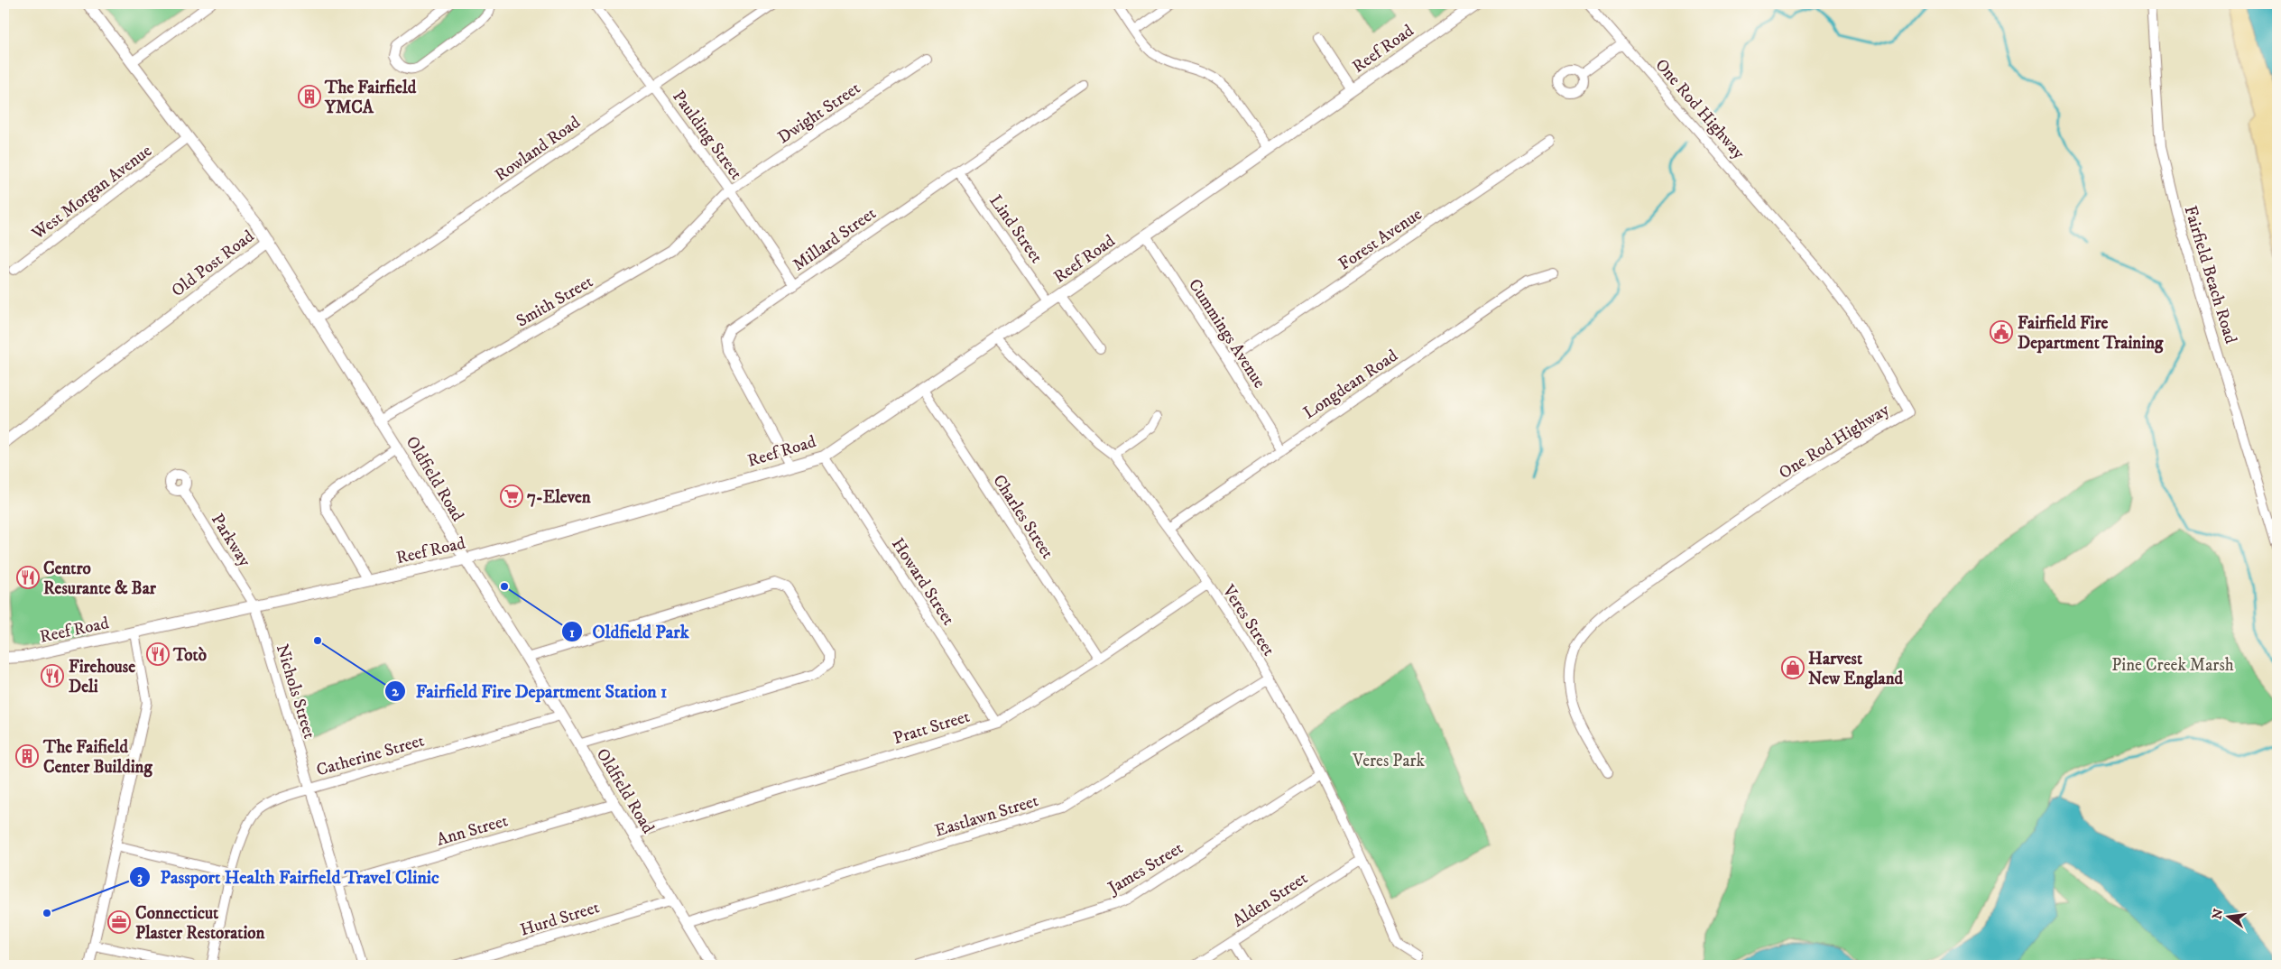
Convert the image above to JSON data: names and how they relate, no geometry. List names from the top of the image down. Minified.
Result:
{"streets":{"street":["Reef Road","One Rod Highway","Dwight Street","Paulding Street","Rowland Road","West Morgan Avenue","Lind Street","Millard Street","Forest Avenue","Old Post Road","Fairfield Beach Road","Smith Street","Cummings Avenue","Longdean Road","Oldfield Road","Charles Street","Parkway","Howard Street","Veres Street","Nichols Street","Pratt Street","Catherine Street","Eastlawn Street","Ann Street","James Street","Alden Street","Hurd Street"]},"crossings":[["Reef Road","Lind Street"],["Reef Road","Millard Street"],["Reef Road","Cummings Avenue"],["Reef Road","Oldfield Road"],["Reef Road","Charles Street"],["Reef Road","Parkway"],["Reef Road","Howard Street"],["Reef Road","Veres Street"],["Reef Road","Nichols Street"],["Dwight Street","Paulding Street"],["Dwight Street","Smith Street"],["Paulding Street","Rowland Road"],["Paulding Street","Millard Street"],["Paulding Street","Smith Street"],["Rowland Road","Oldfield Road"],["West Morgan Avenue","Old Post Road"],["Lind Street","Millard Street"],["Forest Avenue","Cummings Avenue"],["Old Post Road","Oldfield Road"],["Smith Street","Oldfield Road"],["Cummings Avenue","Longdean Road"],["Longdean Road","Veres Street"],["Oldfield Road","Pratt Street"],["Oldfield Road","Catherine Street"],["Oldfield Road","Eastlawn Street"],["Oldfield Road","Ann Street"],["Oldfield Road","Hurd Street"],["Charles Street","Pratt Street"],["Parkway","Nichols Street"],["Howard Street","Pratt Street"],["Veres Street","Pratt Street"],["Veres Street","Eastlawn Street"],["Veres Street","James Street"],["Veres Street","Alden Street"],["Nichols Street","Catherine Street"],["Nichols Street","Ann Street"]],"parks":["Pine Creek Marsh","Veres Park"],"places":{"building":["The Fairfield YMCA","The Faifield Center Building"],"public building":["Fairfield Fire Department Training"],"supermarket":["7-Eleven"],"restaurant":["Centro Resurante & Bar","Totò","Firehouse Deli"],"other":["Oldfield Park","Fairfield Fire Department Station 1","Passport Health Fairfield Travel Clinic"],"shop":["Harvest New England"],"office":["Connecticut Plaster Restoration"]},"north":"left"}
